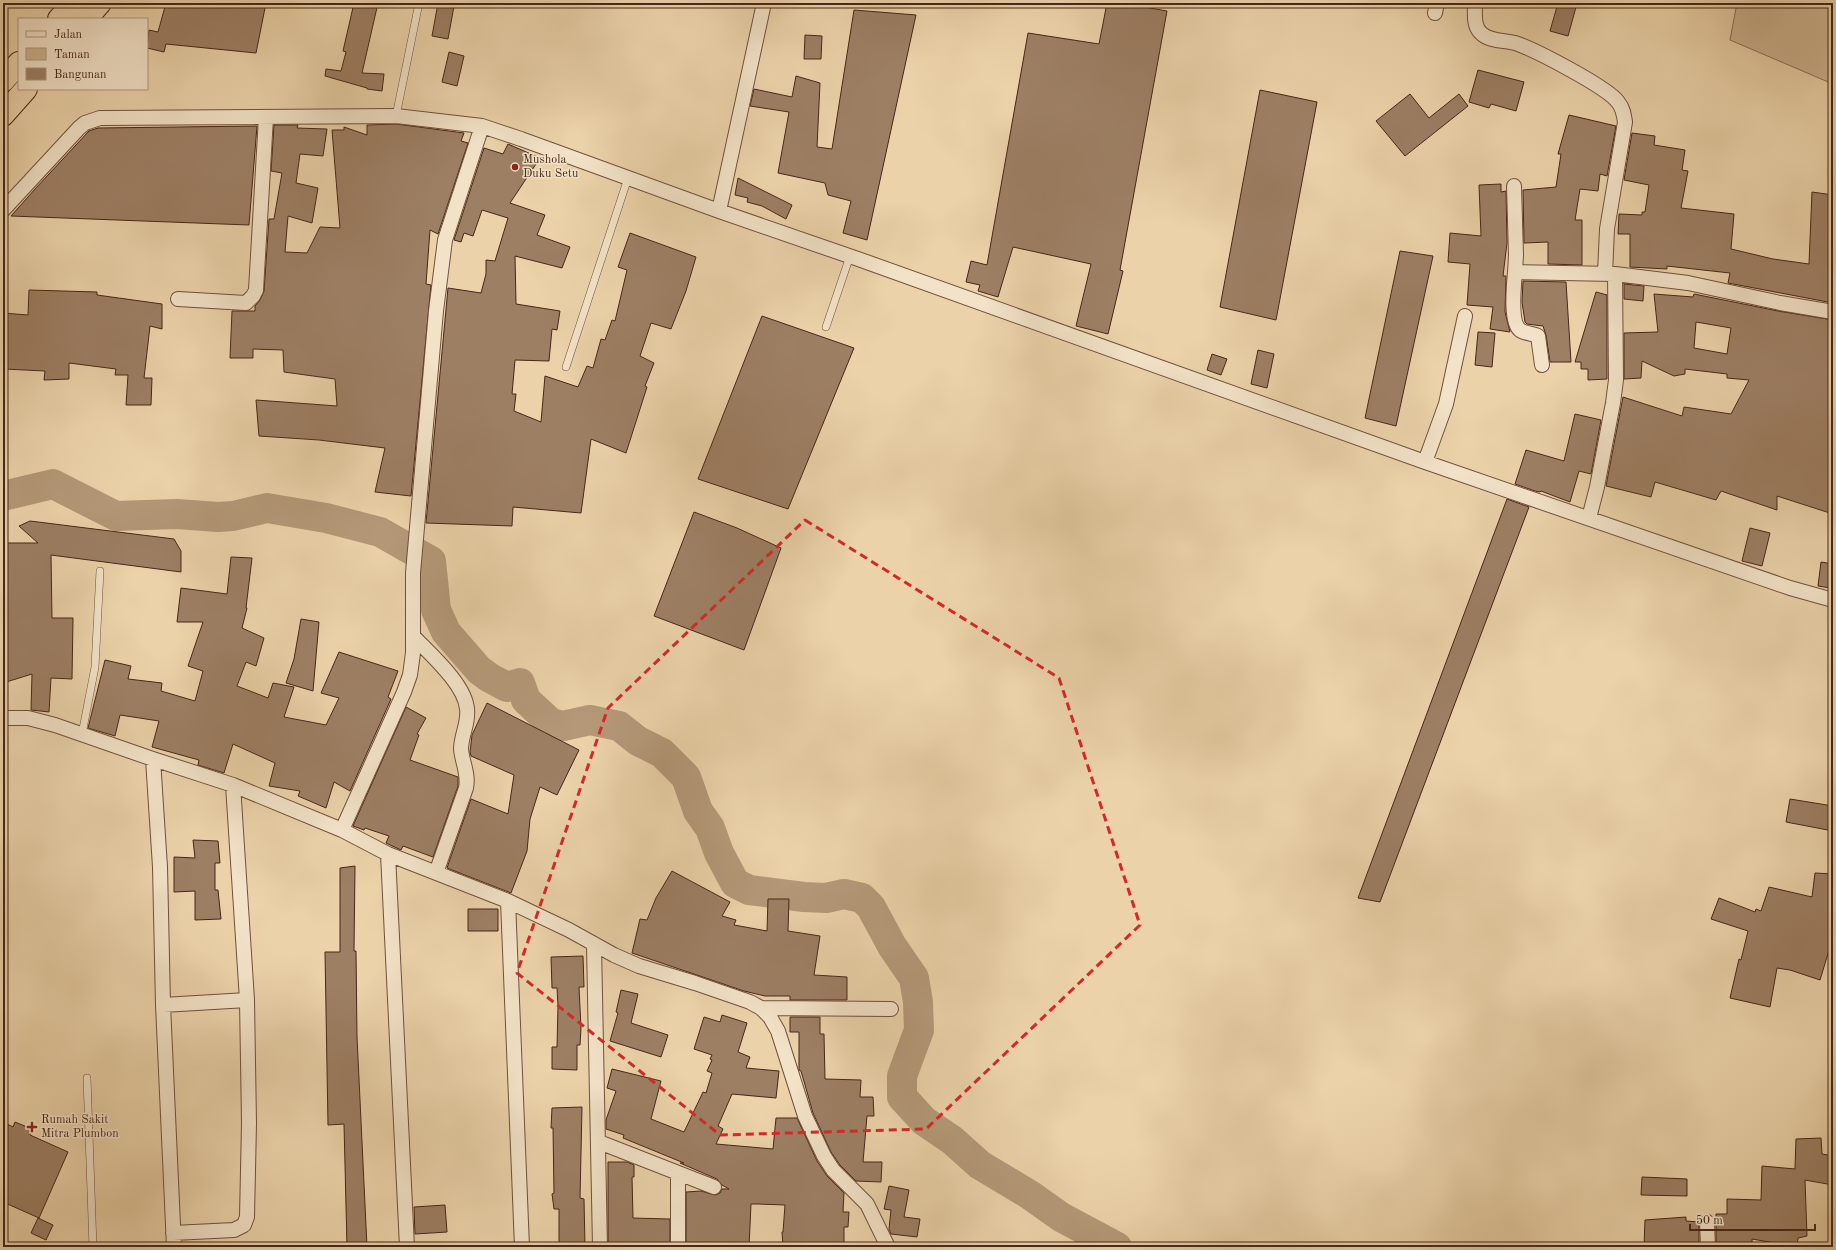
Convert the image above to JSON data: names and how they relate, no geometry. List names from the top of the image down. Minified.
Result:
{"places":{"other":["Mushola Duku Setu"],"health":["Rumah Sakit Mitra Plumbon"]},"legend":["Jalan","Taman","Bangunan"],"scale_bar":"50 m"}
